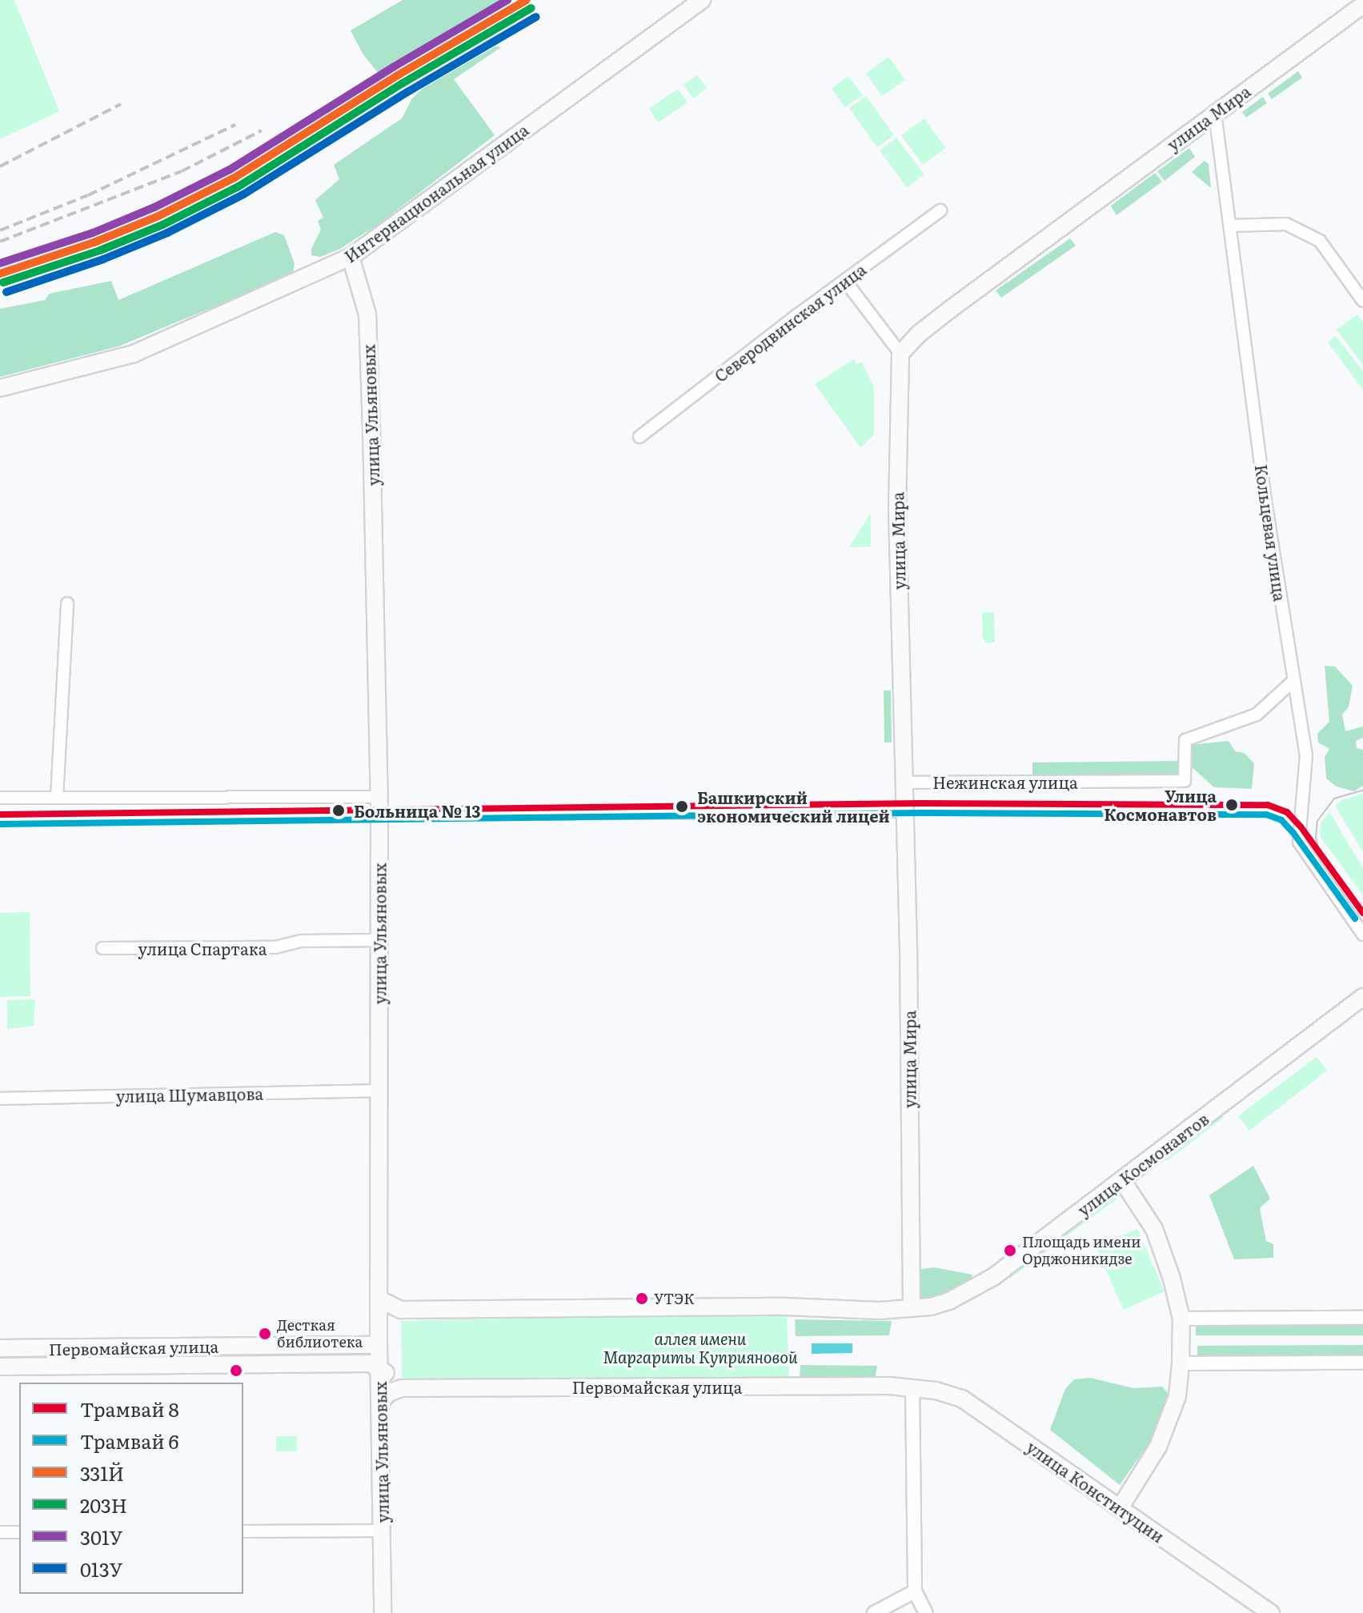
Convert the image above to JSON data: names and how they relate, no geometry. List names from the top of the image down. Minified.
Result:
{"streets":{"main road":["улица Мира","Интернациональная улица","улица Ульяновых","улица Космонавтов","Первомайская улица","улица Конституции"],"street":["Северодвинская улица","Кольцевая улица","Нежинская улица","улица Спартака","улица Шумавцова"]},"crossings":[["улица Мира","Кольцевая улица"],["улица Мира","Нежинская улица"],["улица Мира","улица Космонавтов"],["Интернациональная улица","улица Ульяновых"],["улица Ульяновых","улица Спартака"],["улица Ульяновых","улица Шумавцова"],["улица Ульяновых","Первомайская улица"],["Кольцевая улица","Нежинская улица"],["Первомайская улица","улица Конституции"]],"parks":["аллея имени Маргариты Куприяновой"],"places":["Улица Космонавтов","Башкирский экономический лицей","Больница № 13","Площадь имени Орджоникидзе","УТЭК","Десткая библиотека"],"lines":["transit line 331Й","transit line 301У","transit line 203Н","transit line 013У","tram line 8","tram line 6"],"legend":["Трамвай 8","Трамвай 6","331Й","203Н","301У","013У"]}
